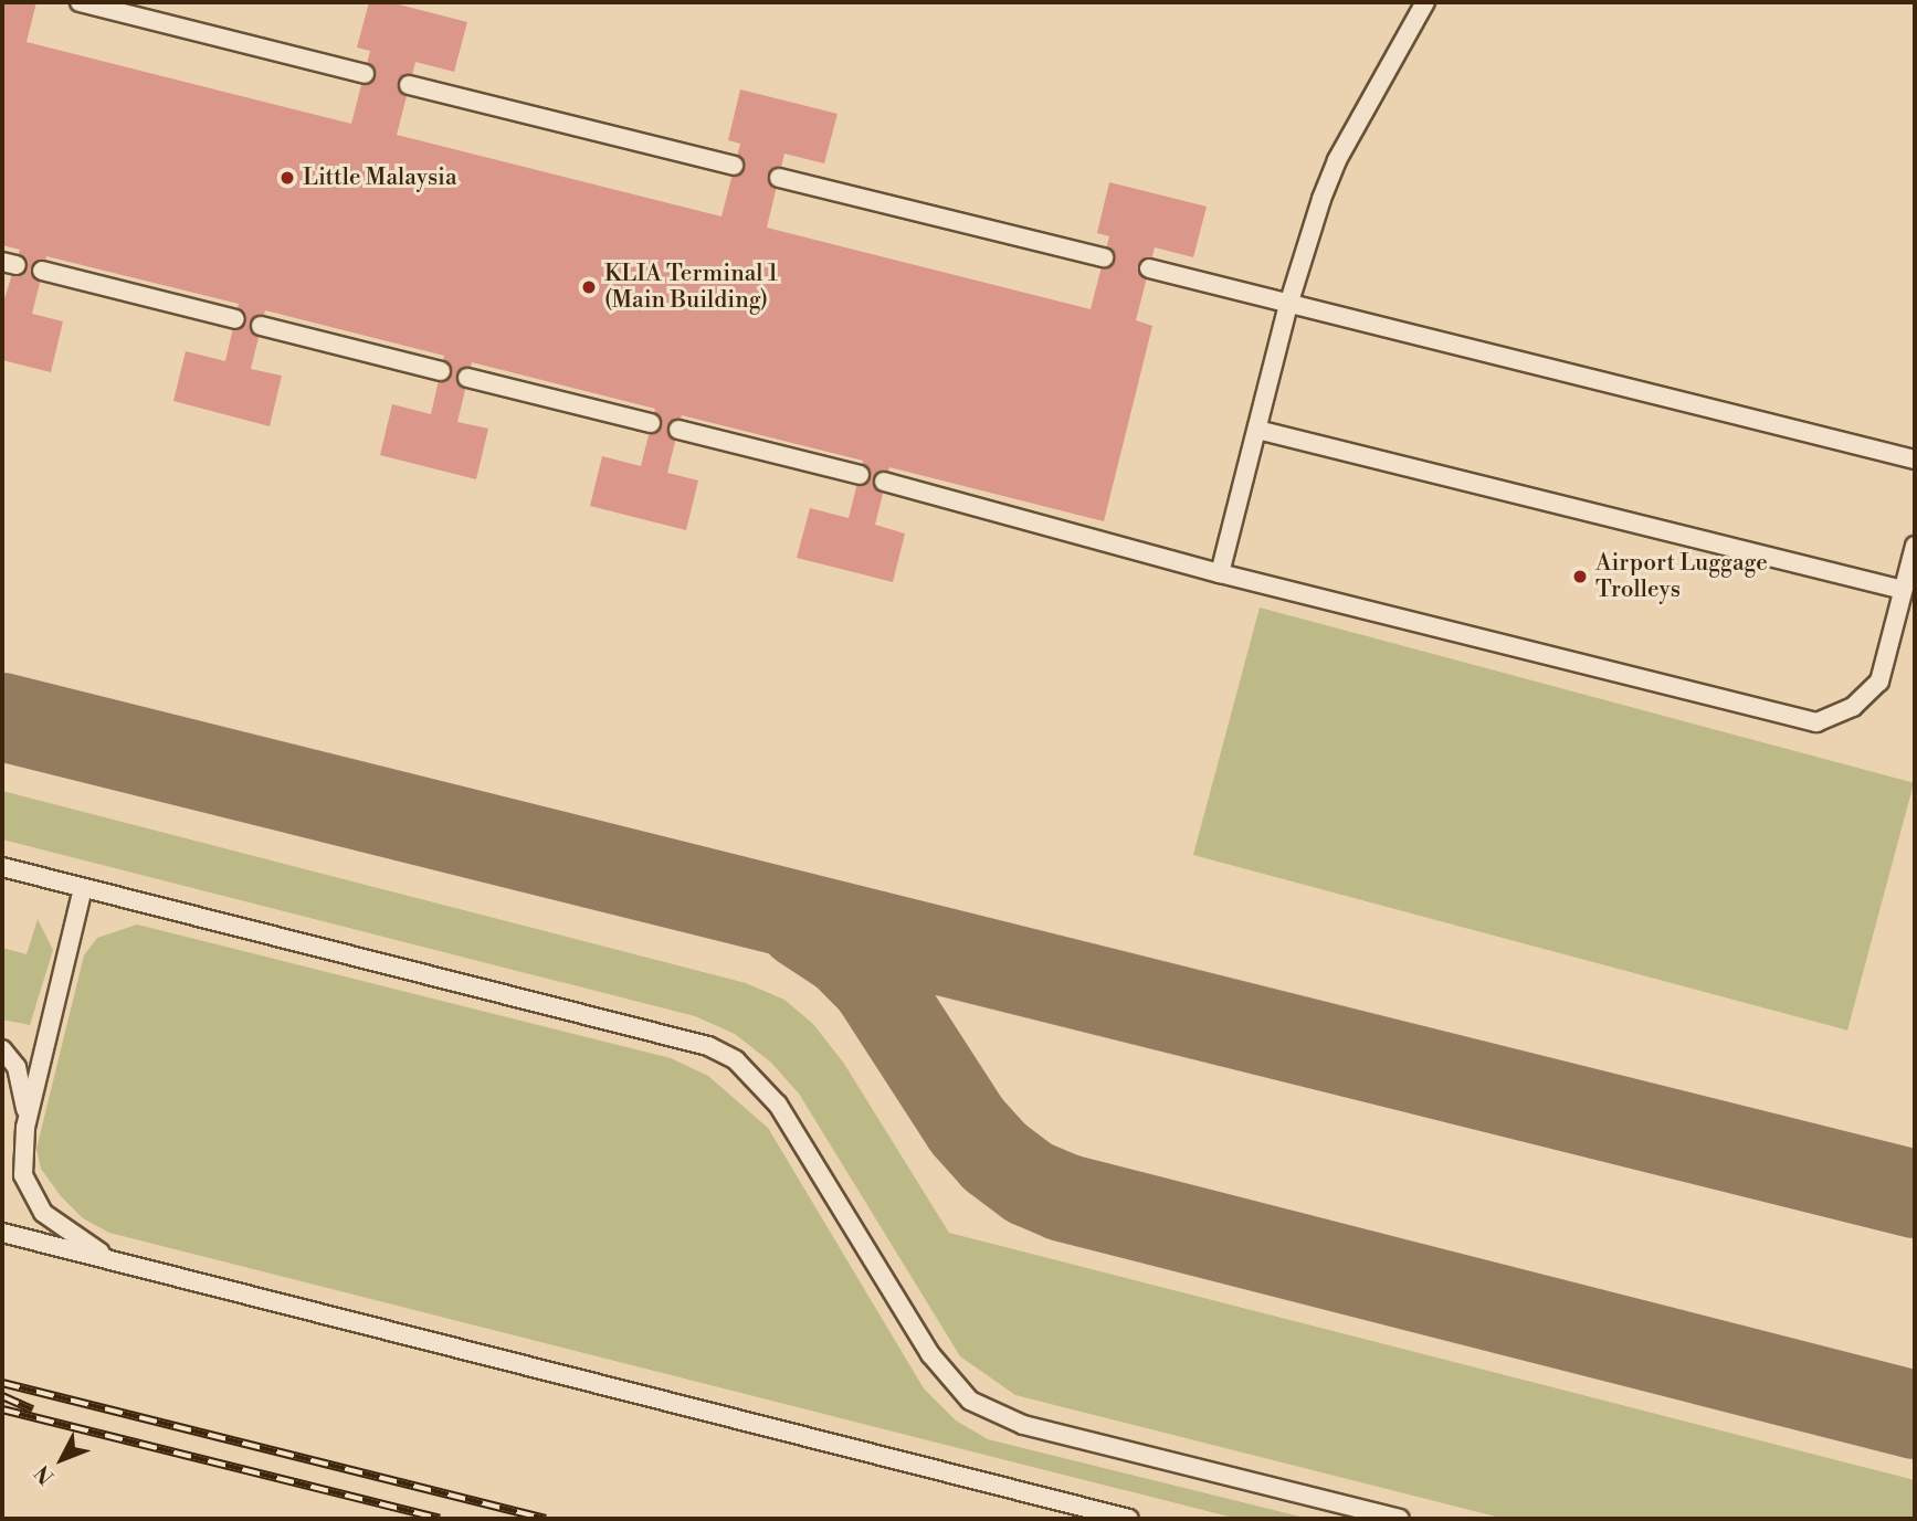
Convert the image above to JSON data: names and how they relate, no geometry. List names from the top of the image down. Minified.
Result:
{"places":["Little Malaysia","KLIA Terminal 1 (Main Building)","Airport Luggage Trolleys"],"north":"bottom left"}
